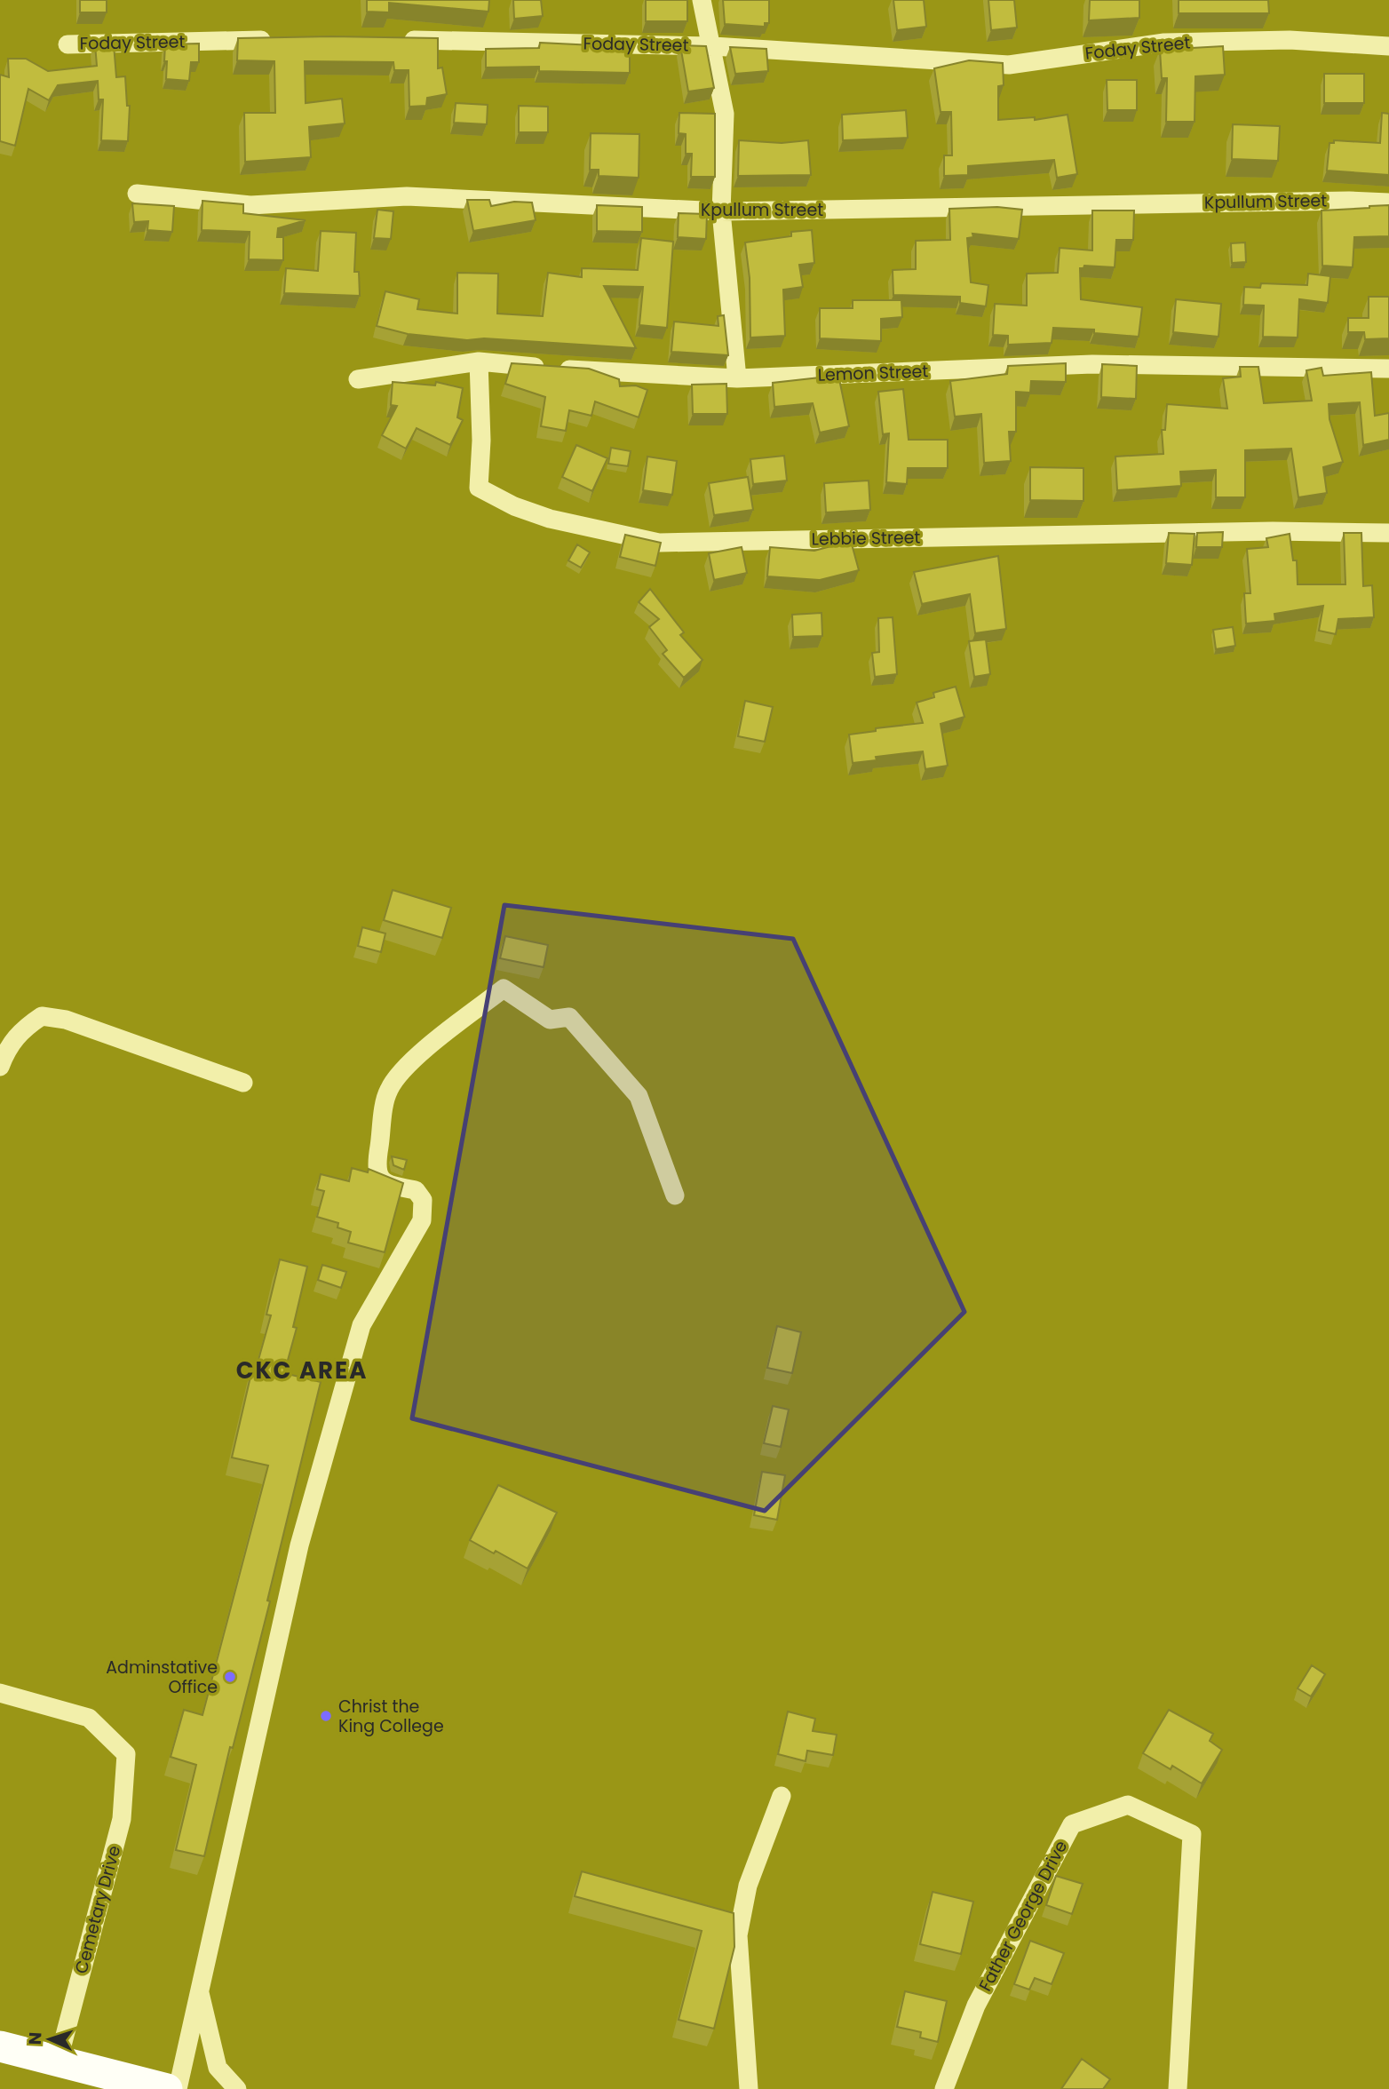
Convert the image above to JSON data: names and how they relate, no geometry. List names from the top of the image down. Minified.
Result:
{"streets":{"street":["Foday Street","Kpullum Street","Lemon Street","Lebbie Street","Cemetary Drive","Father George Drive"]},"crossings":[["Lemon Street","Lebbie Street"]],"districts":["CKC AREA"],"places":["Adminstative Office","Christ the King College"],"north":"left"}
